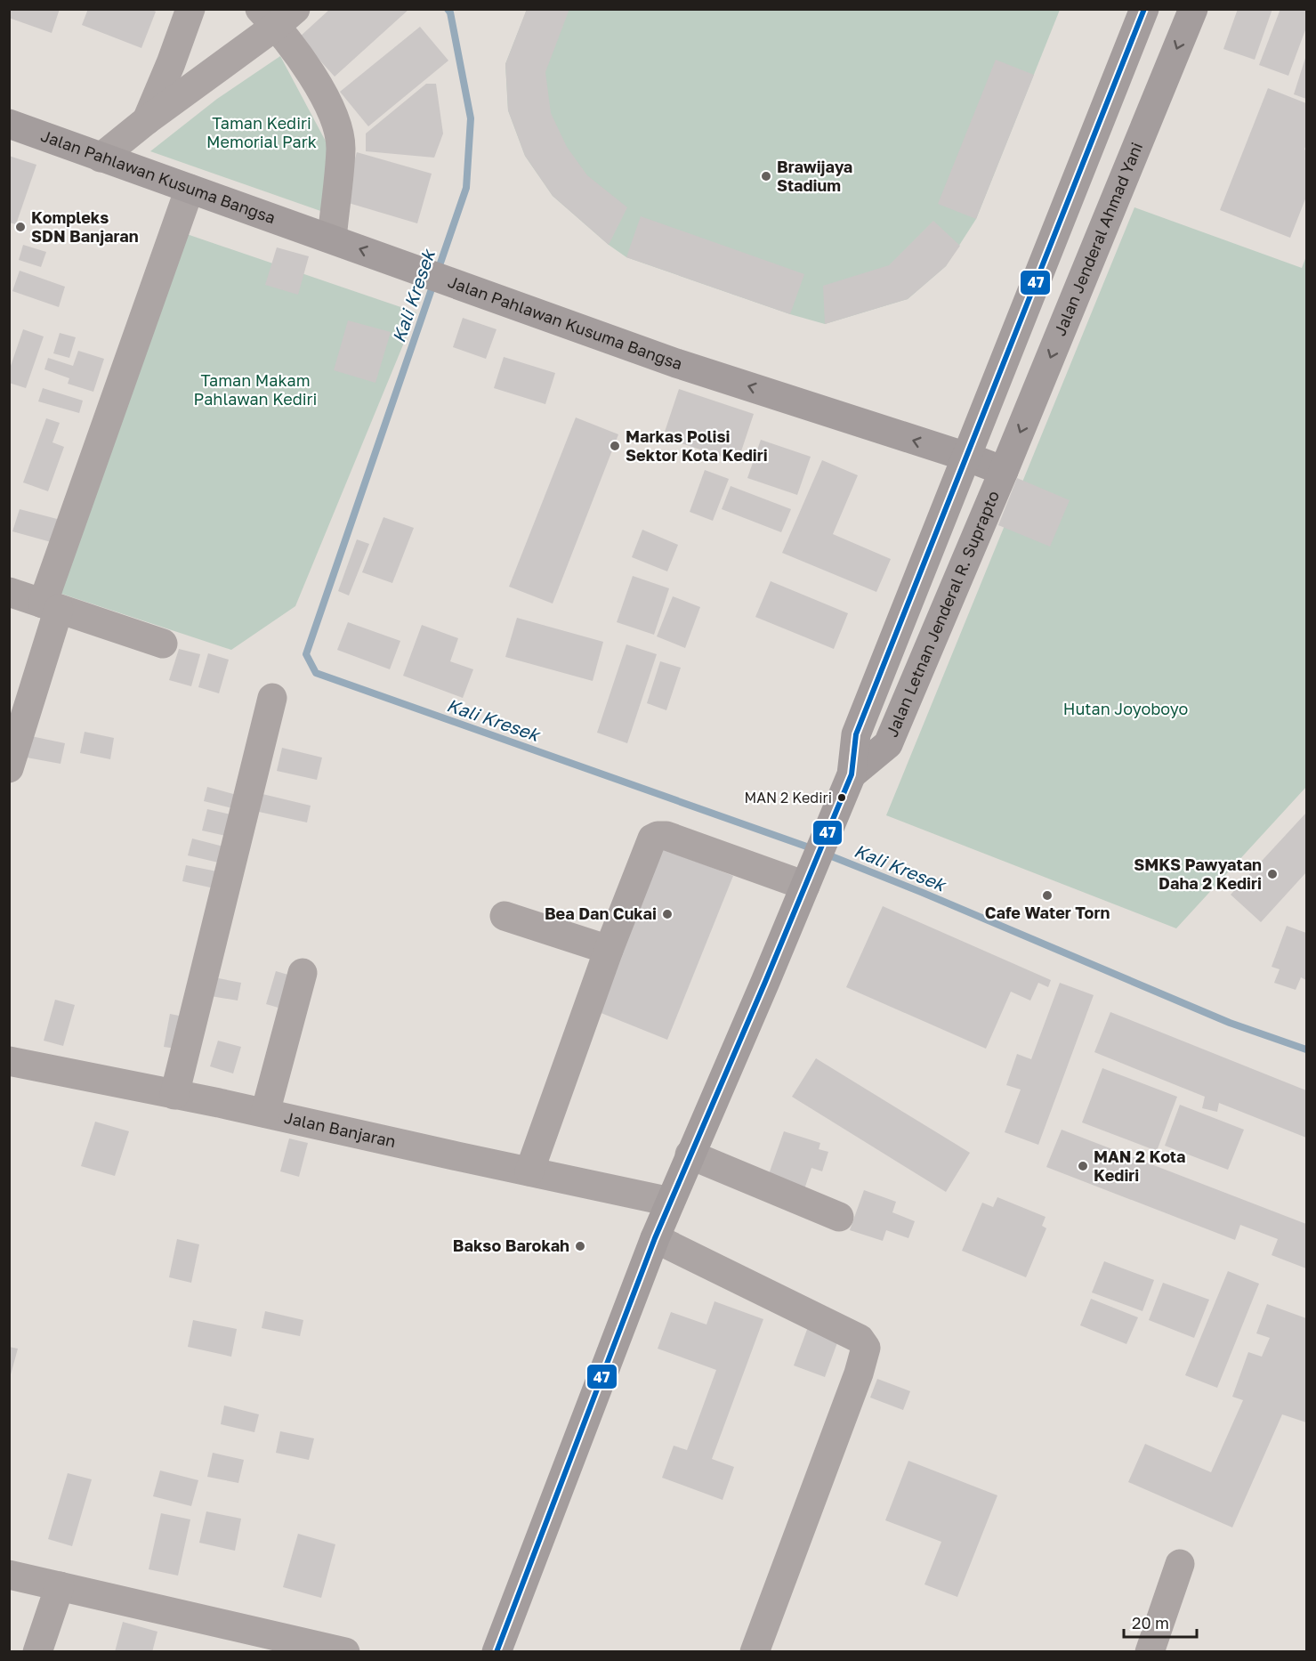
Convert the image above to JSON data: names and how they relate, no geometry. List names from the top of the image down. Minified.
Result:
{"streets":{"main road":["Jalan Pahlawan Kusuma Bangsa","Jalan Jenderal Ahmad Yani","Jalan Letnan Jenderal R. Suprapto"],"street":["Jalan Banjaran"]},"crossings":[["Jalan Pahlawan Kusuma Bangsa","Jalan Jenderal Ahmad Yani"],["Jalan Pahlawan Kusuma Bangsa","Jalan Letnan Jenderal R. Suprapto"],["Jalan Jenderal Ahmad Yani","Jalan Letnan Jenderal R. Suprapto"],["Jalan Letnan Jenderal R. Suprapto","Jalan Banjaran"]],"one_way":["Jalan Pahlawan Kusuma Bangsa"],"water":["Kali Kresek"],"parks":["Taman Kediri Memorial Park","Taman Makam Pahlawan Kediri","Hutan Joyoboyo"],"places":["Brawijaya Stadium","Kompleks SDN Banjaran","Markas Polisi Sektor Kota Kediri","MAN 2 Kediri","SMKS Pawyatan Daha 2 Kediri","Cafe Water Torn","Bea Dan Cukai","MAN 2 Kota Kediri","Bakso Barokah"],"lines":["transit line 47"],"scale_bar":"20 m"}
